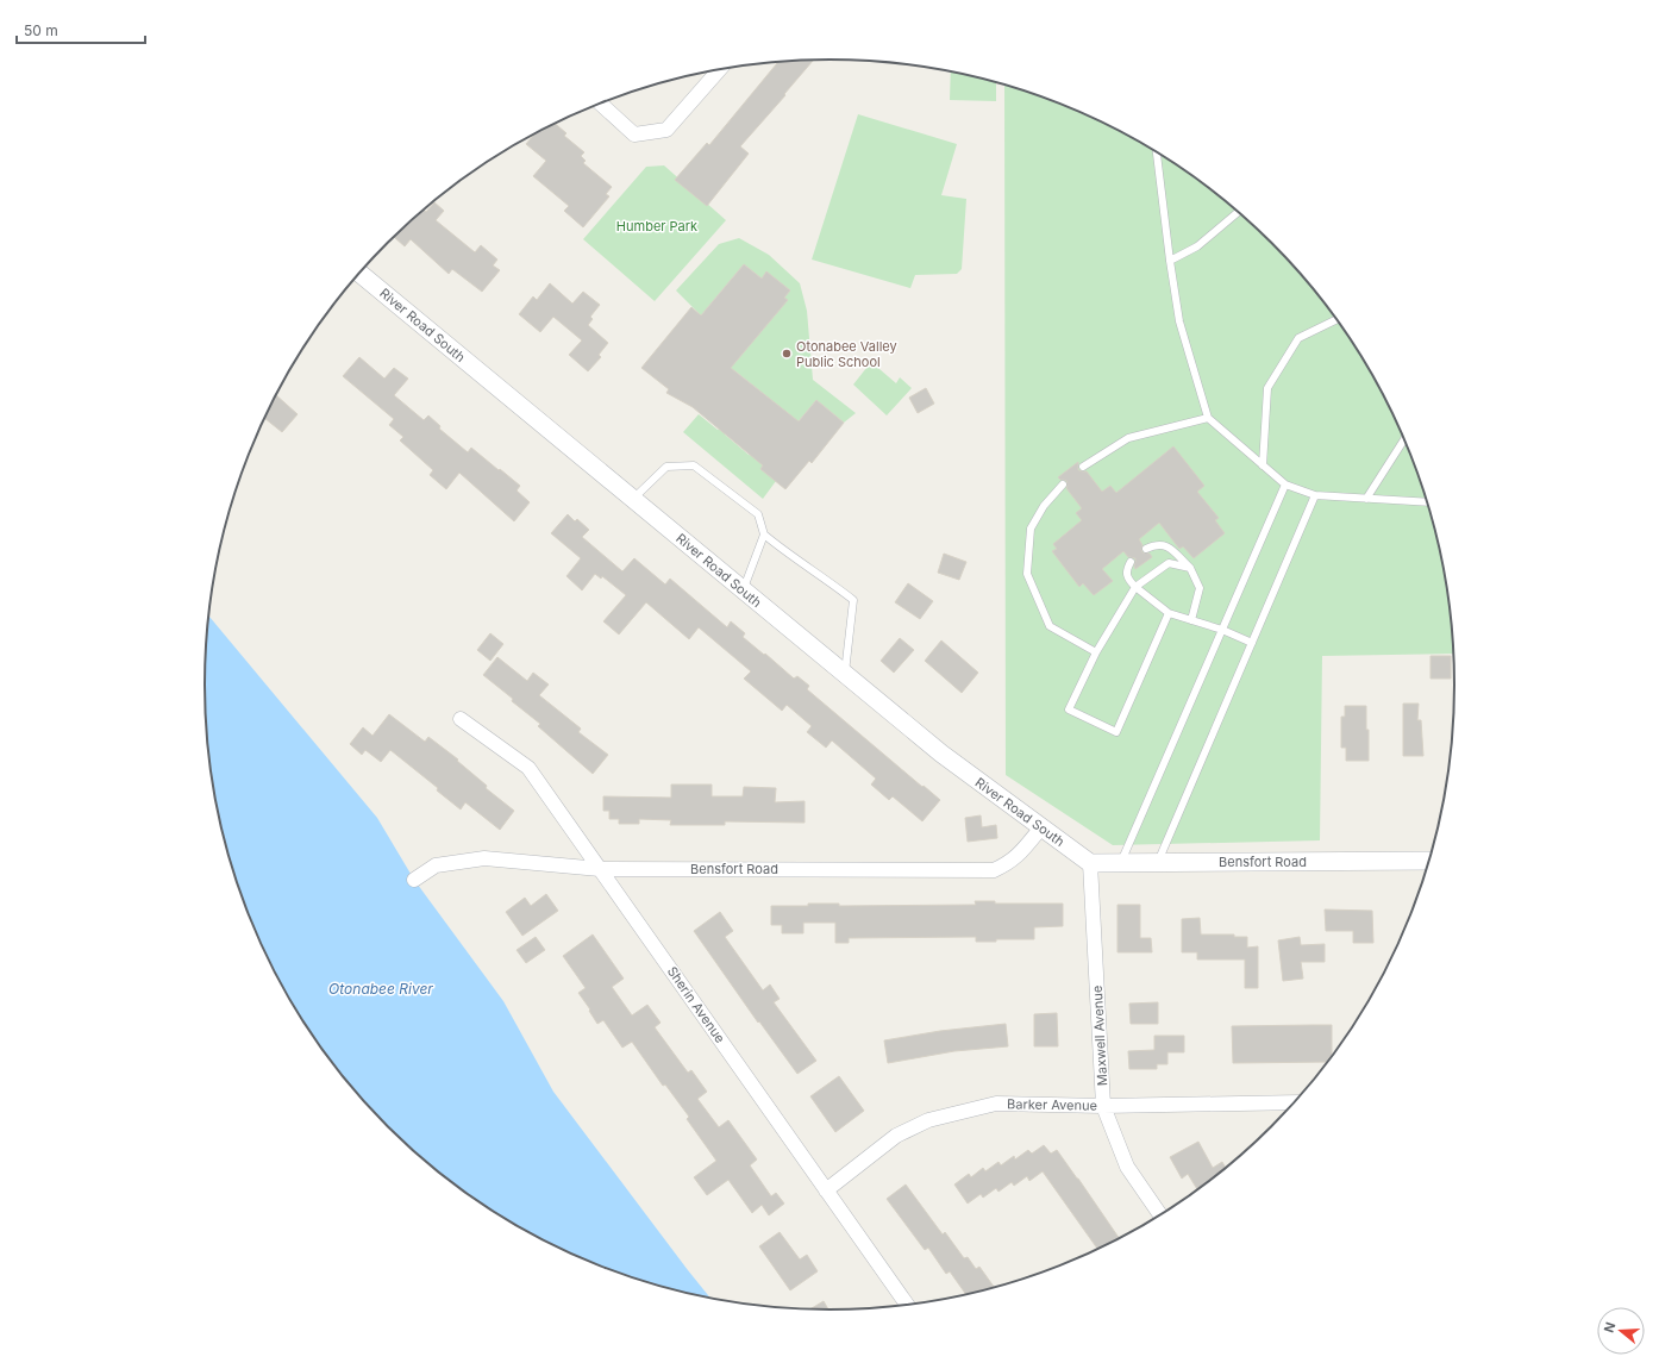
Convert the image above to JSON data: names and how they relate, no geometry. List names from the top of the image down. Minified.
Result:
{"streets":{"street":["River Road South","Bensfort Road","Sherin Avenue","Maxwell Avenue","Barker Avenue"]},"crossings":[["River Road South","Bensfort Road"],["River Road South","Maxwell Avenue"],["Bensfort Road","Sherin Avenue"],["Bensfort Road","Maxwell Avenue"],["Sherin Avenue","Barker Avenue"],["Maxwell Avenue","Barker Avenue"]],"water":["Otonabee River"],"parks":["Humber Park"],"places":["Otonabee Valley Public School"],"scale_bar":"50 m","north":"left"}
